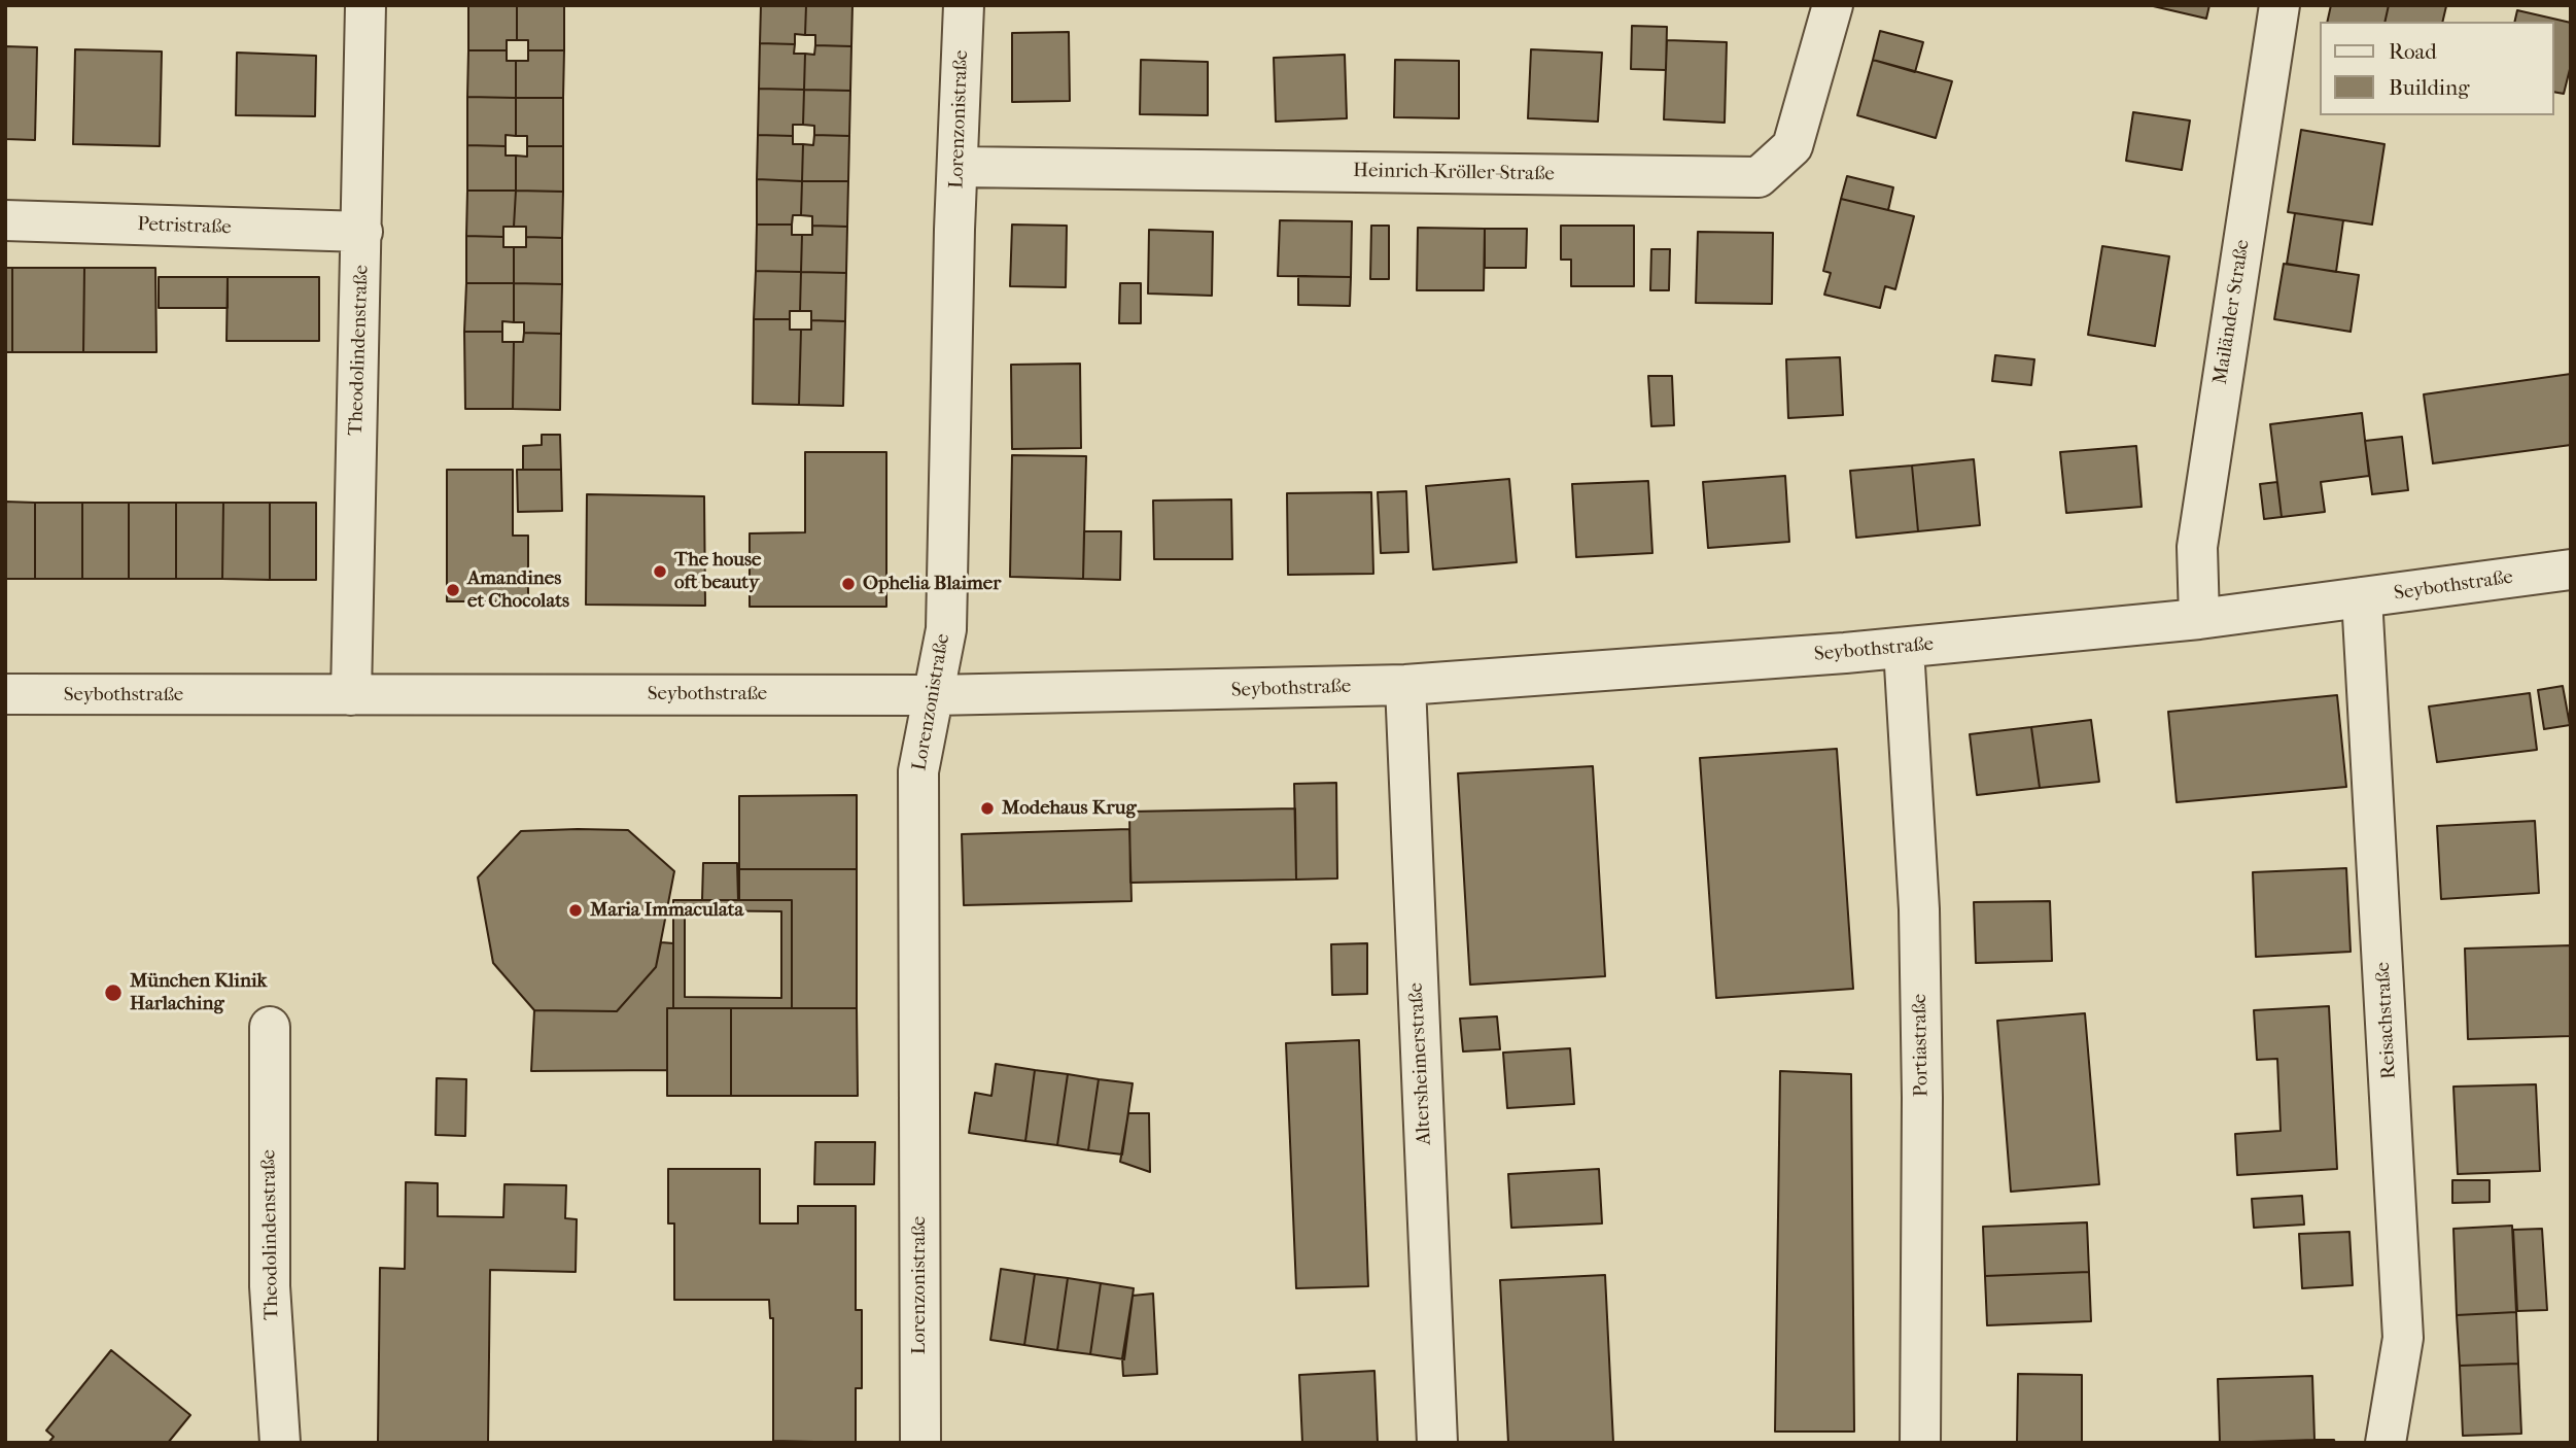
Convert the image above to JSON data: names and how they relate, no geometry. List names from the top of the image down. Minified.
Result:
{"streets":{"street":["Lorenzonistraße","Heinrich-Kröller-Straße","Petristraße","Mailänder Straße","Theodolindenstraße","Seybothstraße","Reisachstraße","Portiastraße","Altersheimerstraße"]},"crossings":[["Lorenzonistraße","Heinrich-Kröller-Straße"],["Lorenzonistraße","Seybothstraße"],["Petristraße","Theodolindenstraße"],["Mailänder Straße","Seybothstraße"],["Theodolindenstraße","Seybothstraße"],["Seybothstraße","Reisachstraße"],["Seybothstraße","Portiastraße"],["Seybothstraße","Altersheimerstraße"]],"places":["The house oft beauty","Ophelia Blaimer","Amandines et Chocolats","Modehaus Krug","Maria Immaculata","München Klinik Harlaching"],"legend":["Road","Building"]}
